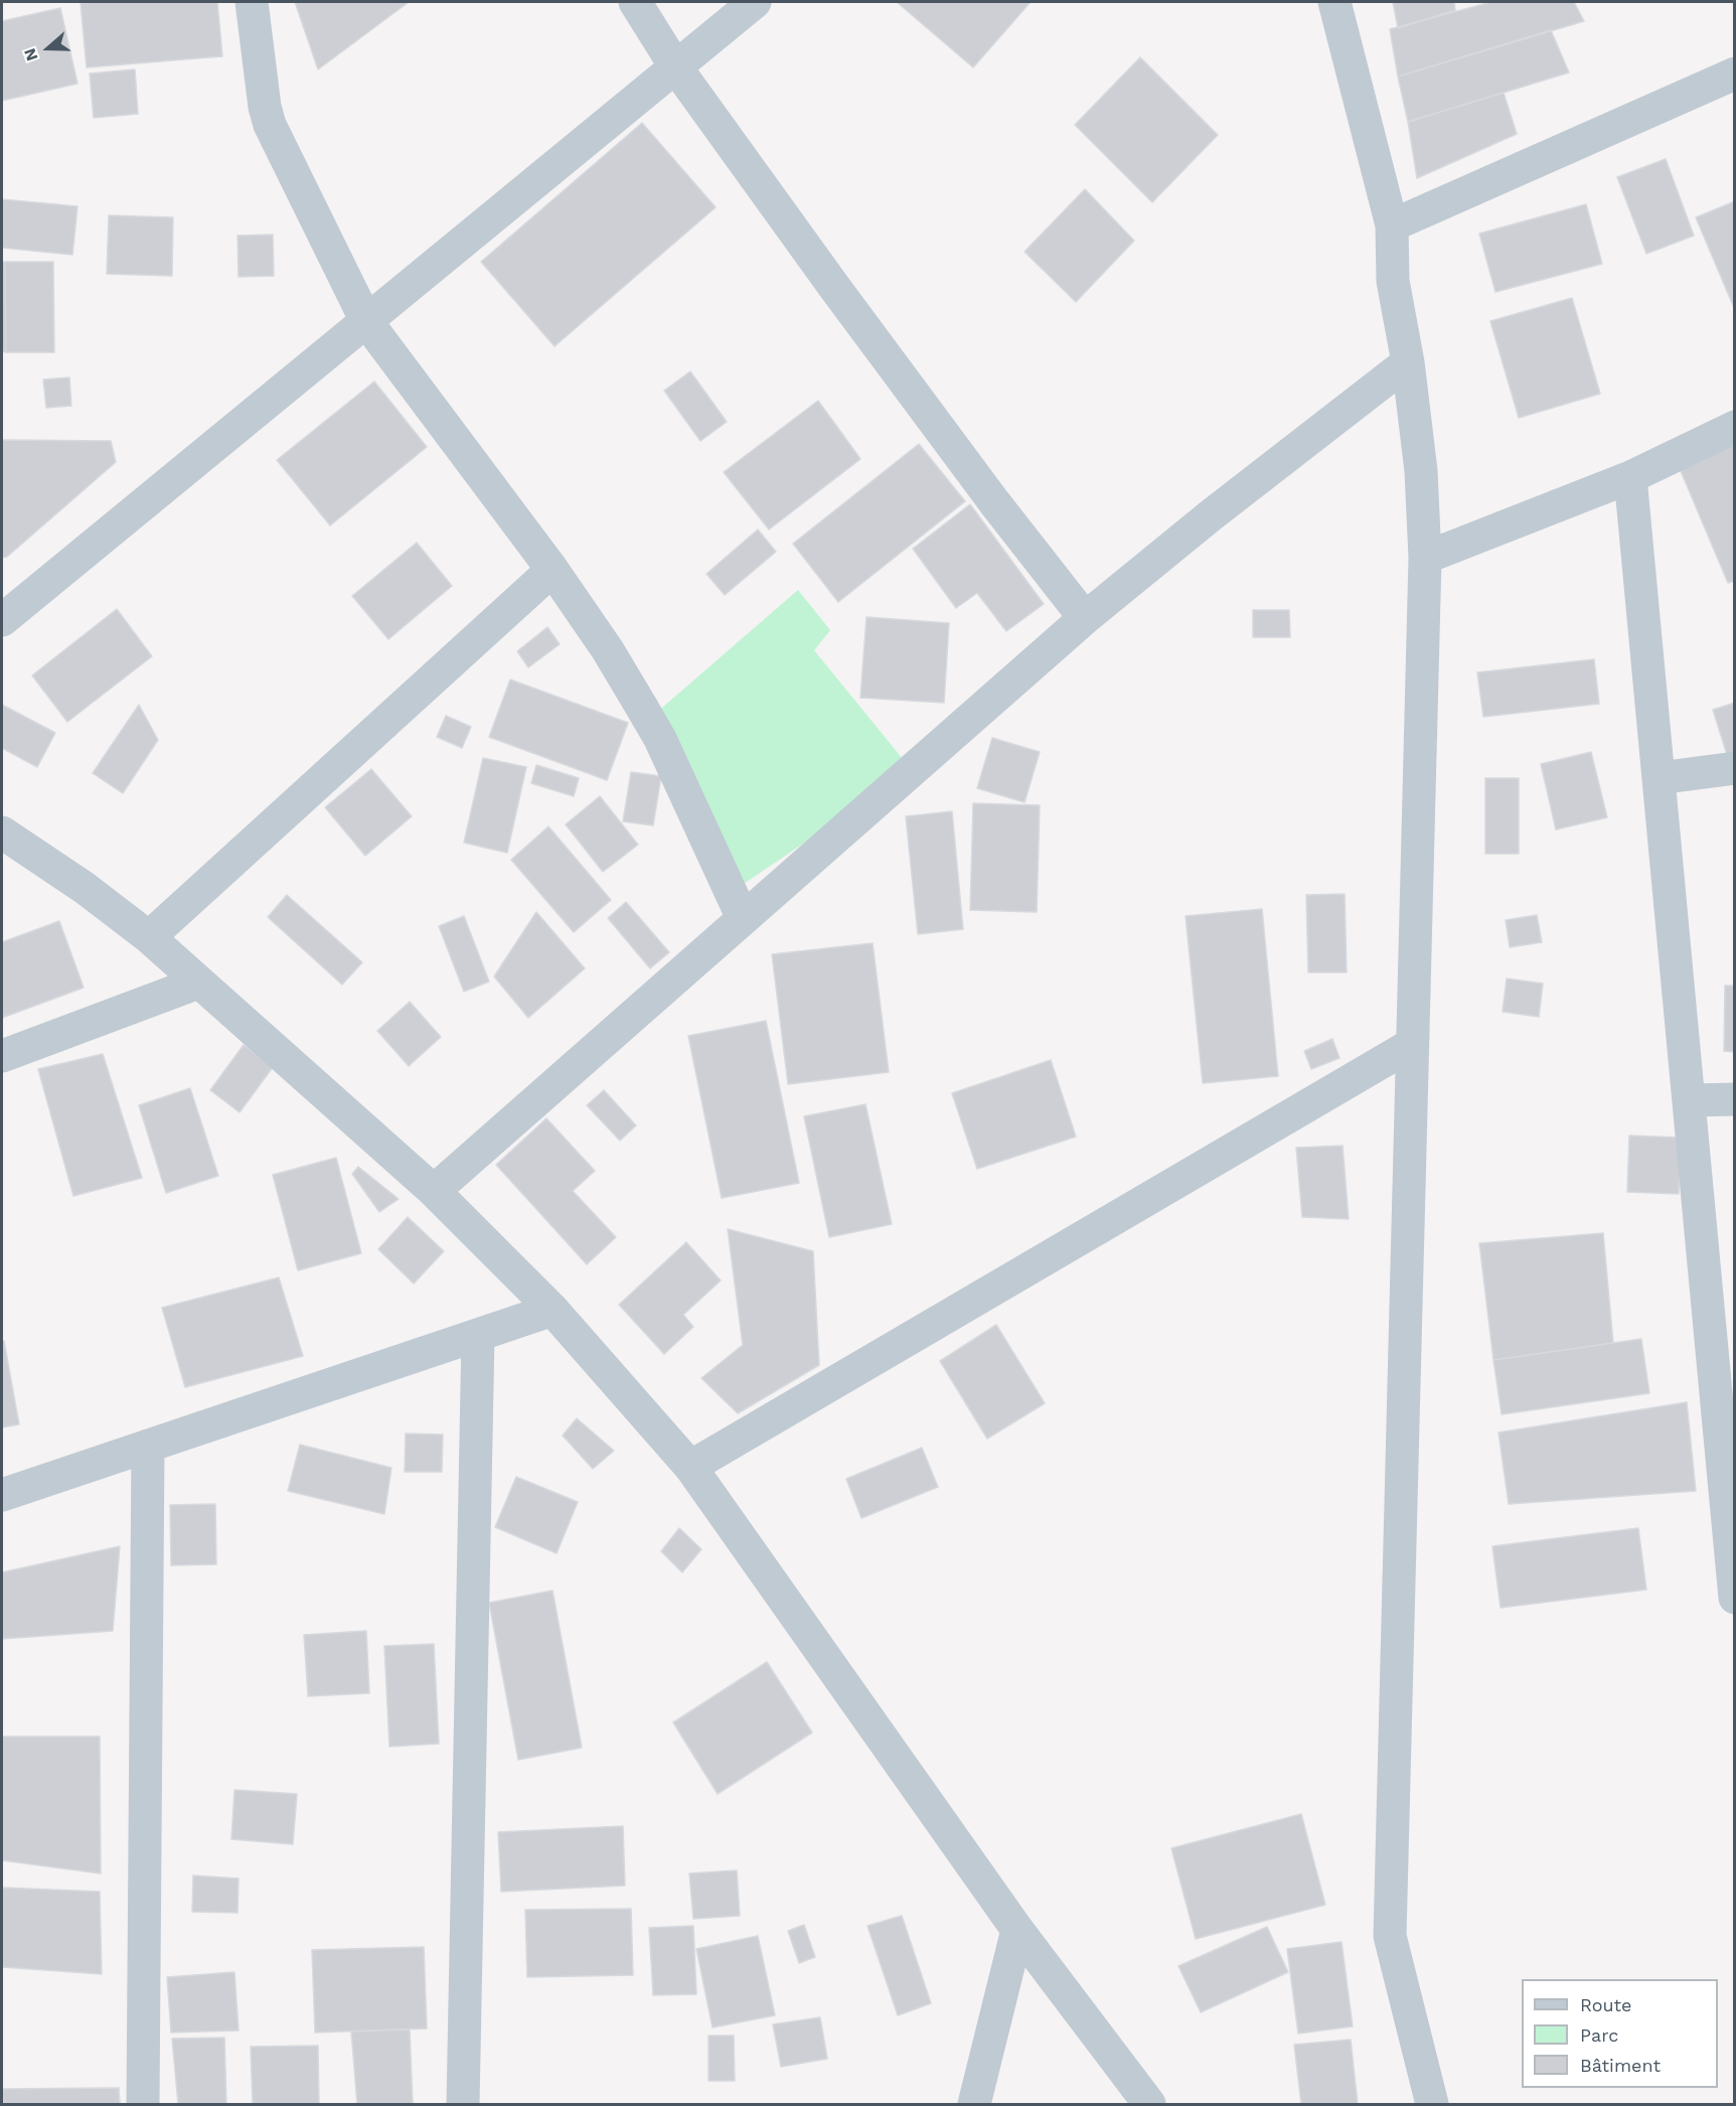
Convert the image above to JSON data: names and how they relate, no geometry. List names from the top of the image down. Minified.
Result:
{"legend":["Route","Parc","Bâtiment"],"north":"left"}
